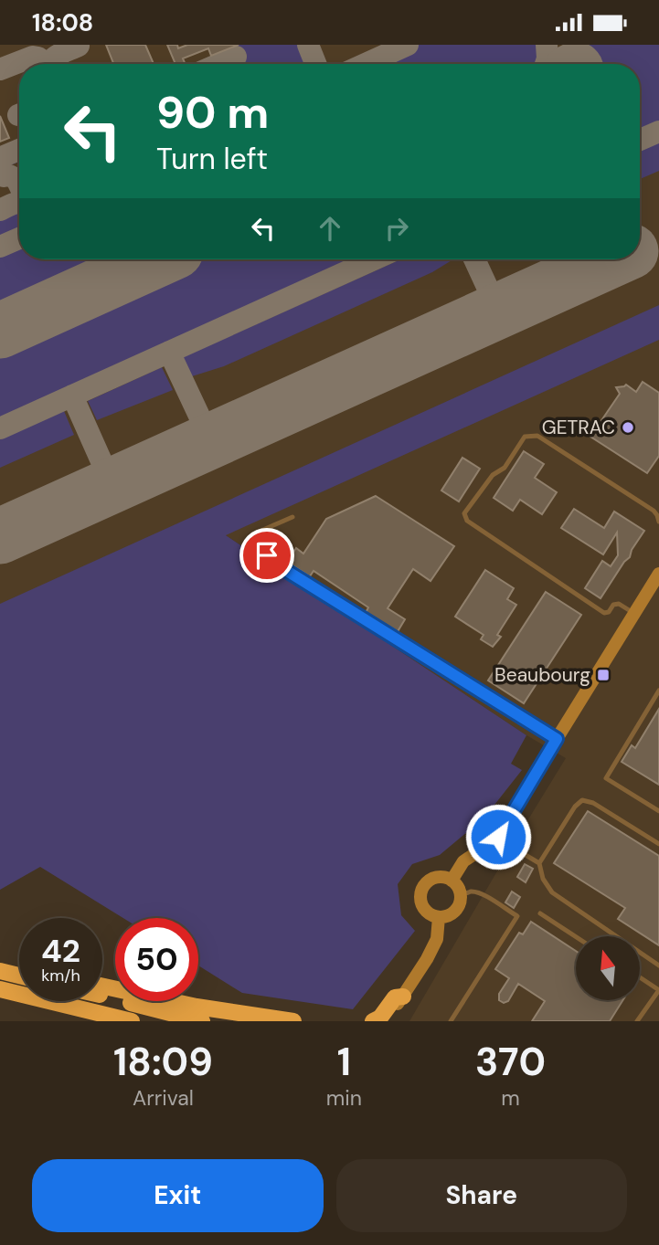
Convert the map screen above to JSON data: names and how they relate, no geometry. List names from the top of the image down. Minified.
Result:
{"places":{"other":["GETRAC"],"transit":["Beaubourg"]},"north":"top","page":{"status":"18:08","turn":["90 m","Turn left"],"speed":"42 km/h","limit":"50","eta":["18:09","Arrival","1","min","370","m"],"buttons":["Exit","Share"]}}
